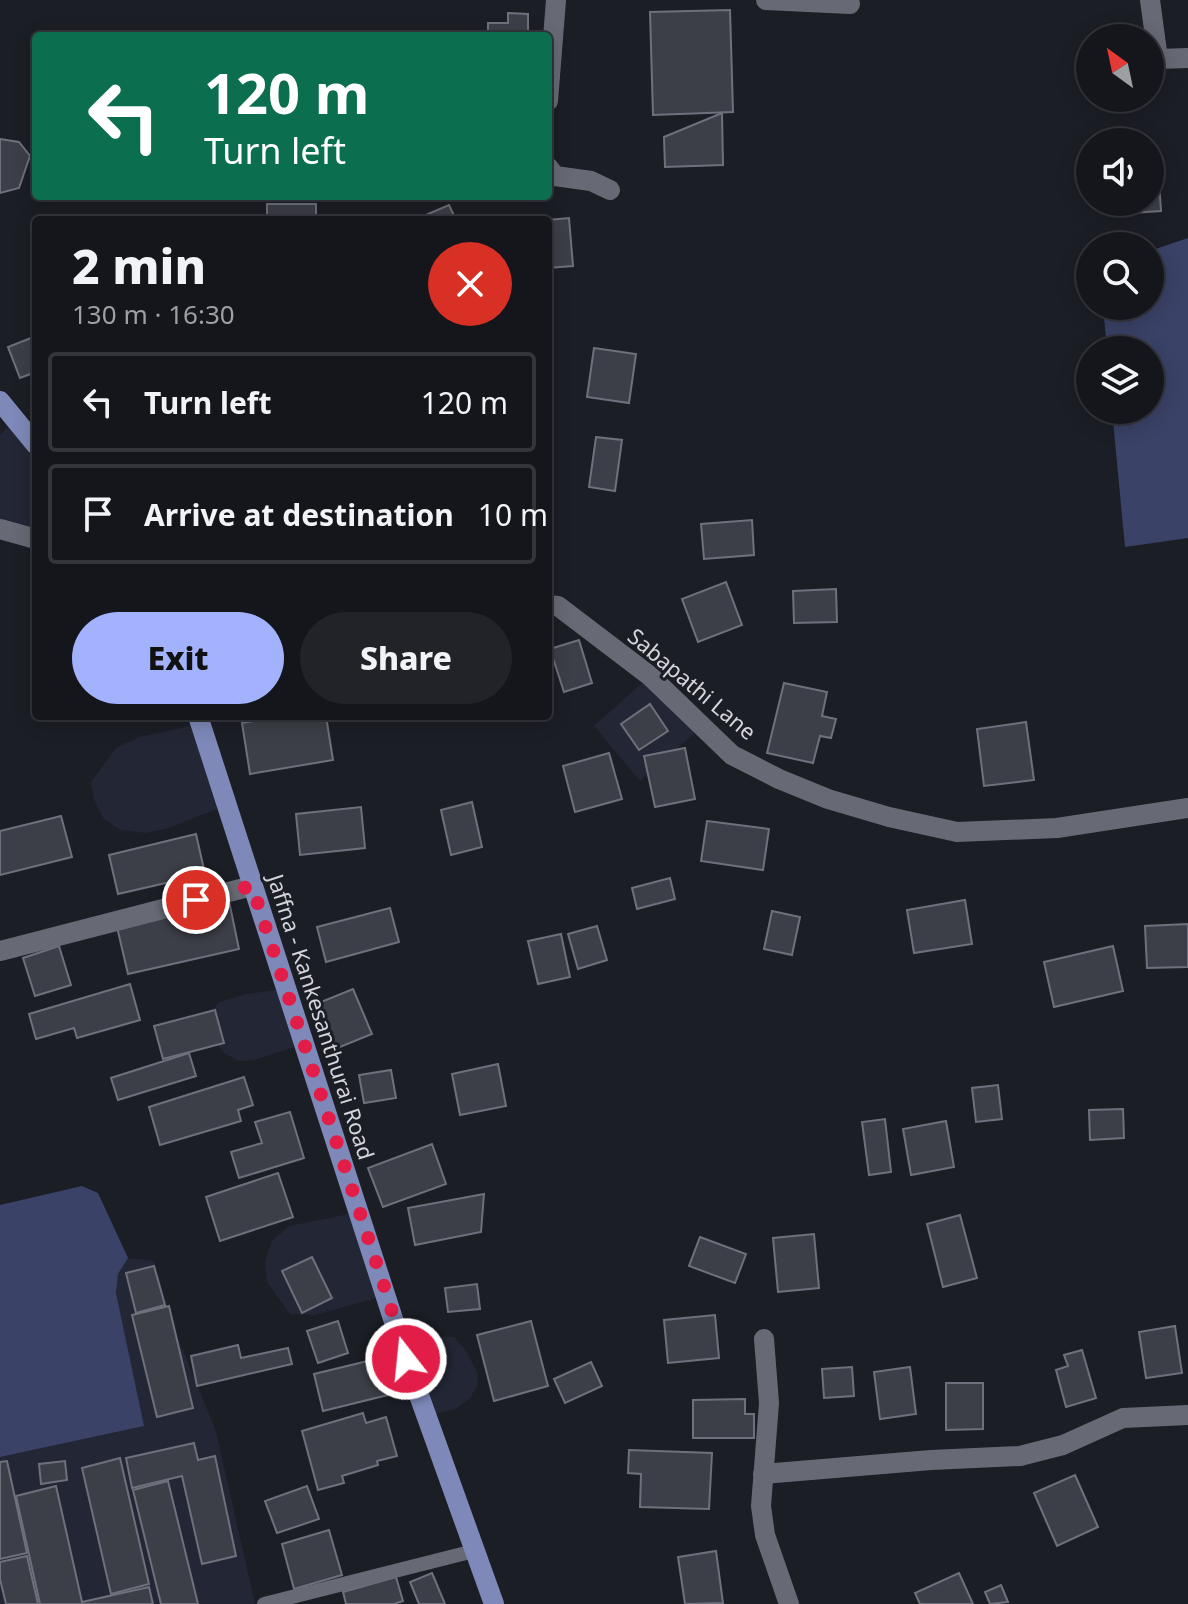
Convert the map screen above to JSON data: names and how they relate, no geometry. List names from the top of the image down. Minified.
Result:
{"streets":{"main road":["Jaffna - Kankesanthurai Road"],"street":["Sabapathi Lane"]},"north":"top left","page":{"turn":["120 m","Turn left"],"heading":["2 min","130 m · 16:30"],"list":[{"name":"Turn left","value":"120 m"},{"name":"Arrive at destination","value":"10 m"}],"buttons":["Exit","Share"]}}
